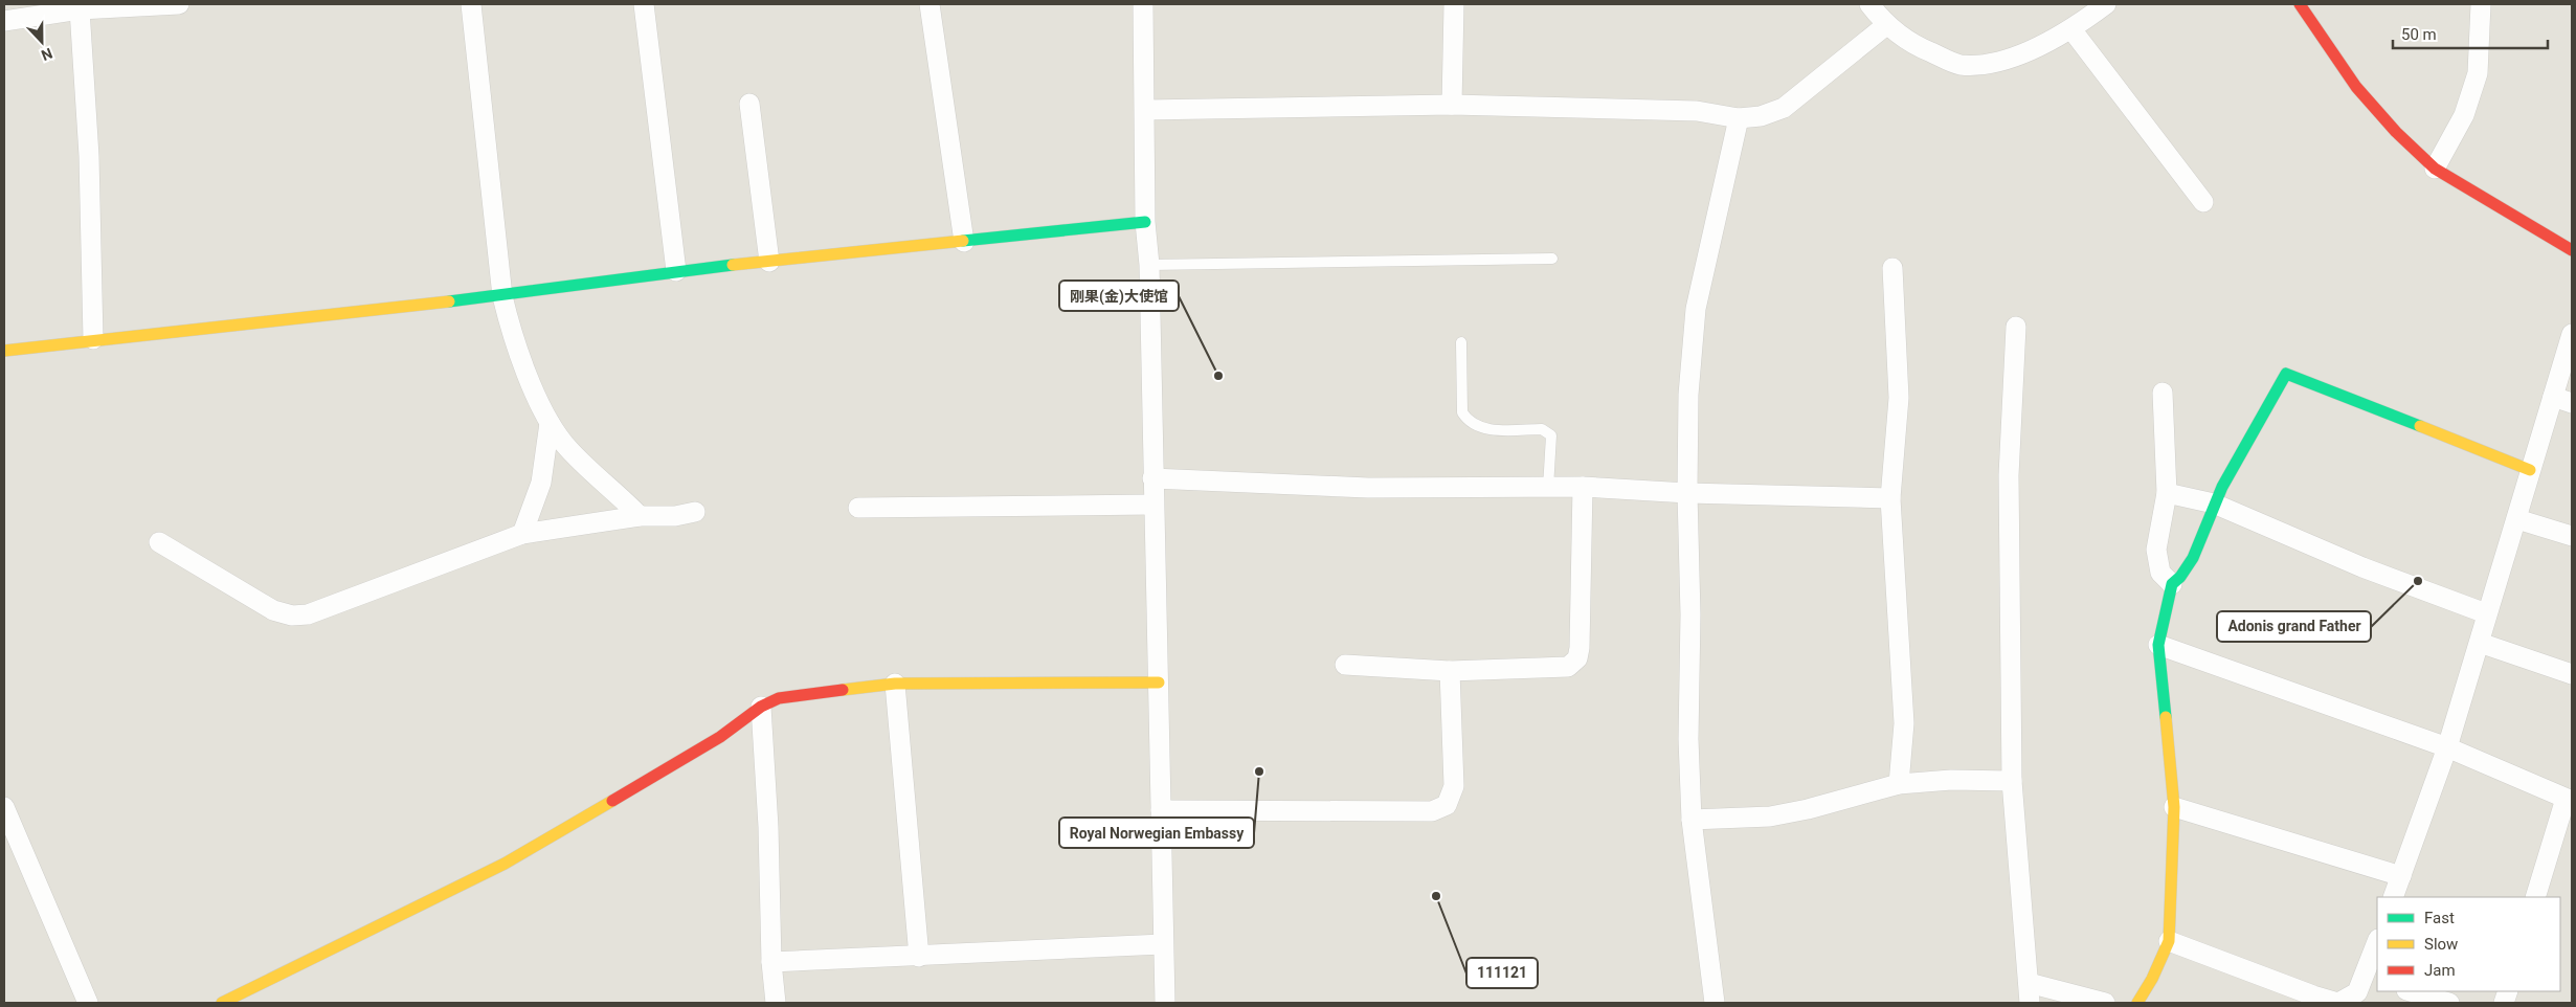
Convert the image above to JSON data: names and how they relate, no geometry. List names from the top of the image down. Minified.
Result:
{"places":["刚果(金)大使馆","Adonis grand Father","Royal Norwegian Embassy","111121"],"legend":["Fast","Slow","Jam"],"scale_bar":"50 m","north":"bottom"}
